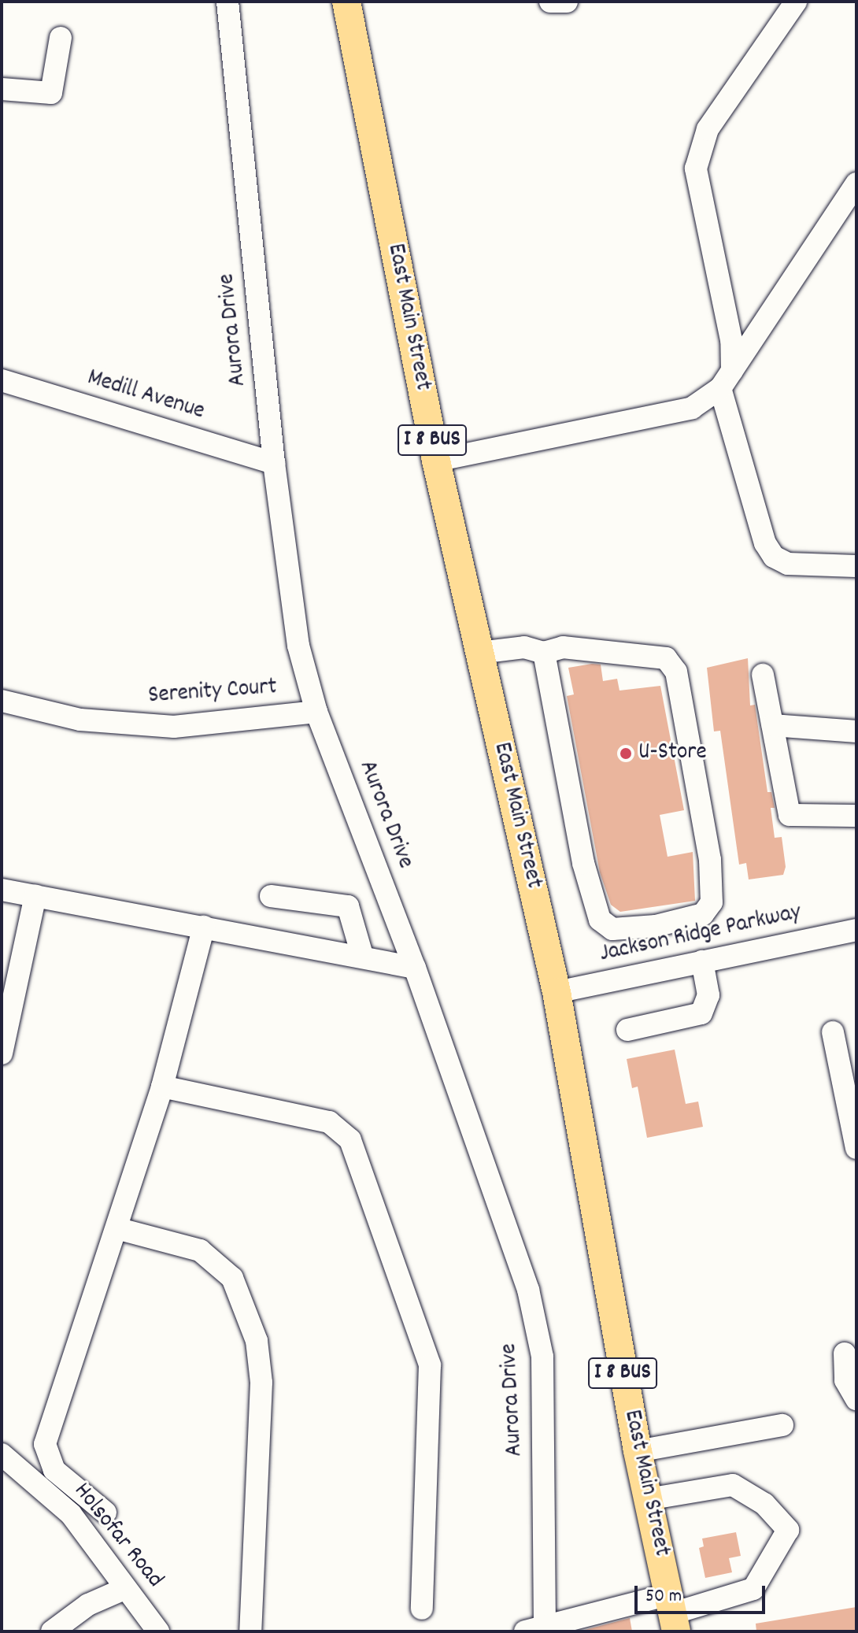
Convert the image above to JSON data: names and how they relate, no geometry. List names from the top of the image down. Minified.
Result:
{"streets":{"main road":["East Main Street","I 8 BUS"],"street":["Aurora Drive","Medill Avenue","Serenity Court","Jackson Ridge Parkway","Holsofar Road"]},"crossings":[["East Main Street","Jackson Ridge Parkway"],["Aurora Drive","Medill Avenue"],["Aurora Drive","Serenity Court"]],"places":["U-Store"],"scale_bar":"50 m"}
